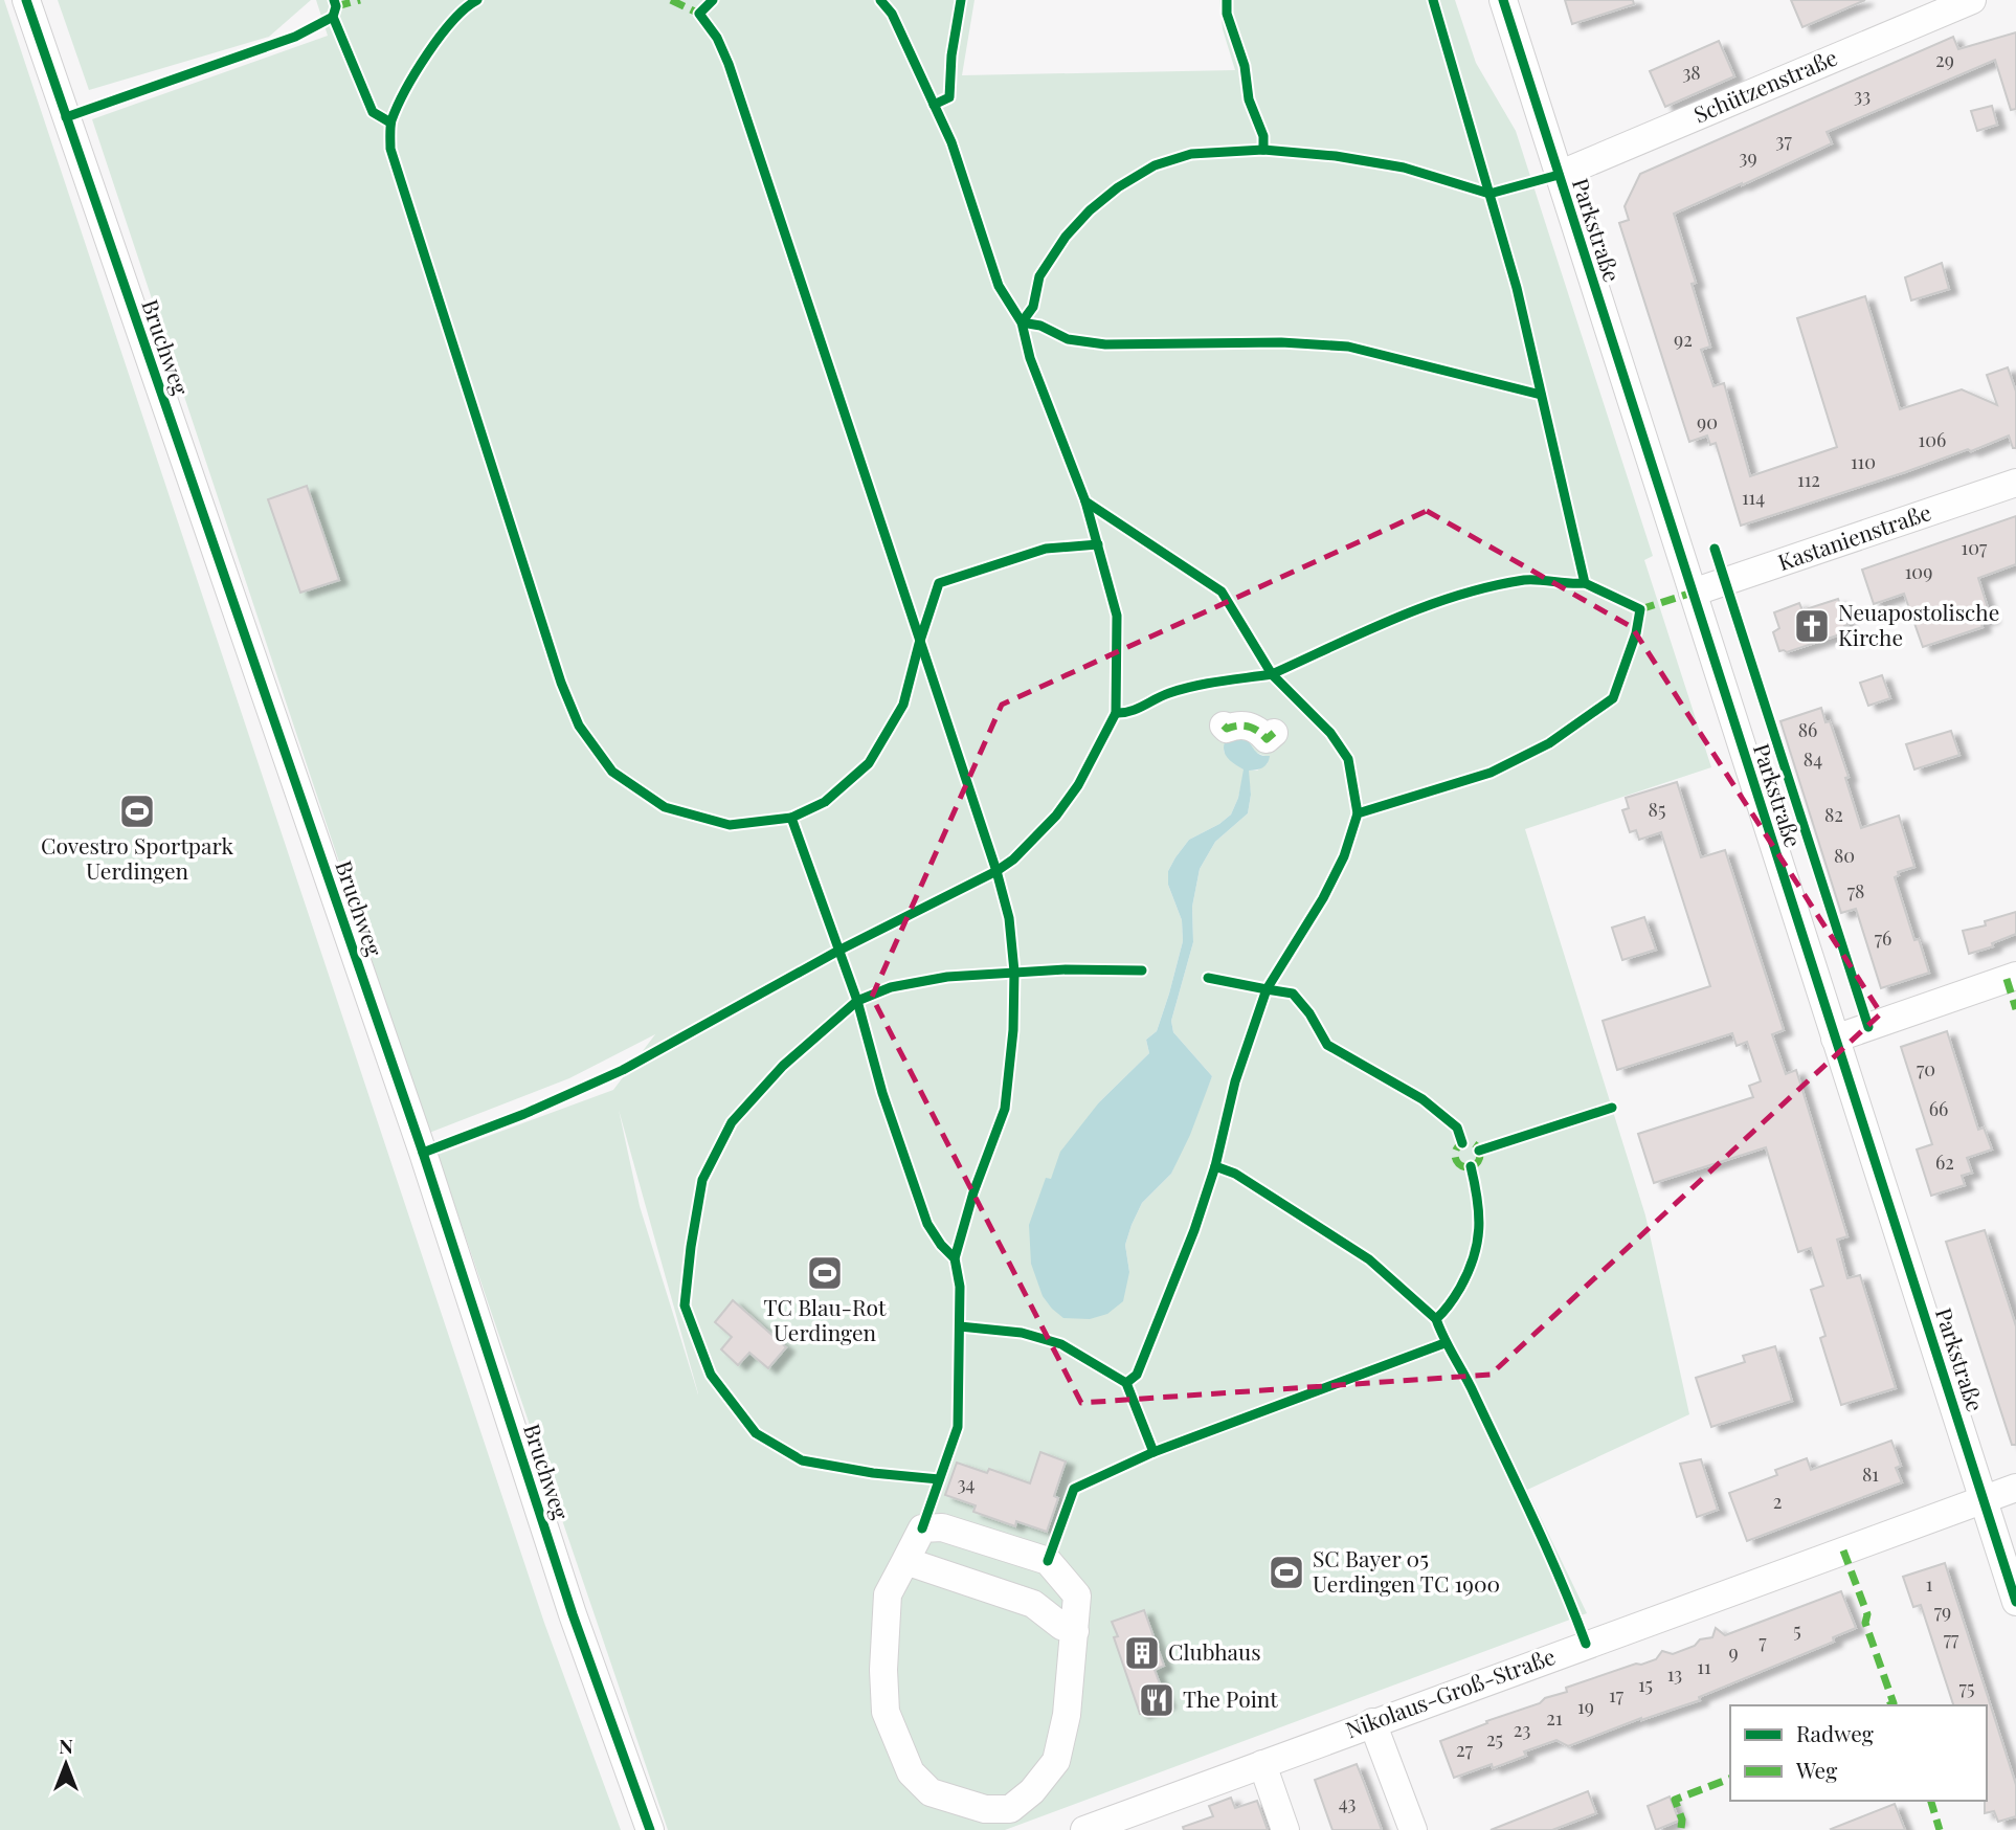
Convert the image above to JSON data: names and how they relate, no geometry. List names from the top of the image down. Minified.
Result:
{"streets":{"street":["Schützenstraße","Parkstraße","Bruchweg","Kastanienstraße","Nikolaus-Groß-Straße"]},"crossings":[["Schützenstraße","Parkstraße"],["Parkstraße","Kastanienstraße"],["Parkstraße","Nikolaus-Groß-Straße"]],"places":{"church":["Neuapostolische Kirche"],"sports":["Covestro Sportpark Uerdingen","TC Blau-Rot Uerdingen","SC Bayer 05 Uerdingen TC 1900"],"building":["Clubhaus"],"restaurant":["The Point"]},"house_numbers":["29","38","33","37","39","92","90","106","110","112","114","107","109","86","84","85","82","80","78","76","70","66","62","81","34","2","1","79","5","77","7","9","11","13","15","75","17","19","21","23","25","27","43"],"legend":["Radweg","Weg"],"north":"top"}
